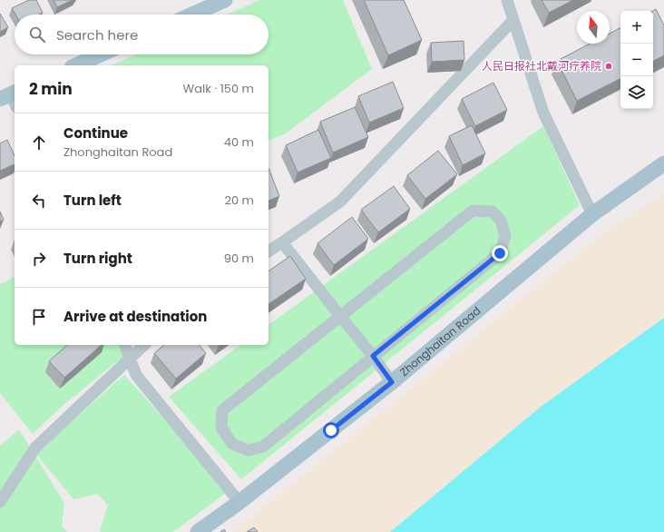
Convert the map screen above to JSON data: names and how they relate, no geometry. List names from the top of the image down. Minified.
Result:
{"streets":{"main road":["Zhonghaitan Road"]},"places":["人民日报社北戴河疗养院"],"north":"top","page":{"map_buttons":["+","−"],"search":"Search here","heading":["2 min","Walk · 150 m"],"list":[["Continue","Zhonghaitan Road","40 m"],["Turn left","20 m"],["Turn right","90 m"],"Arrive at destination"]}}
